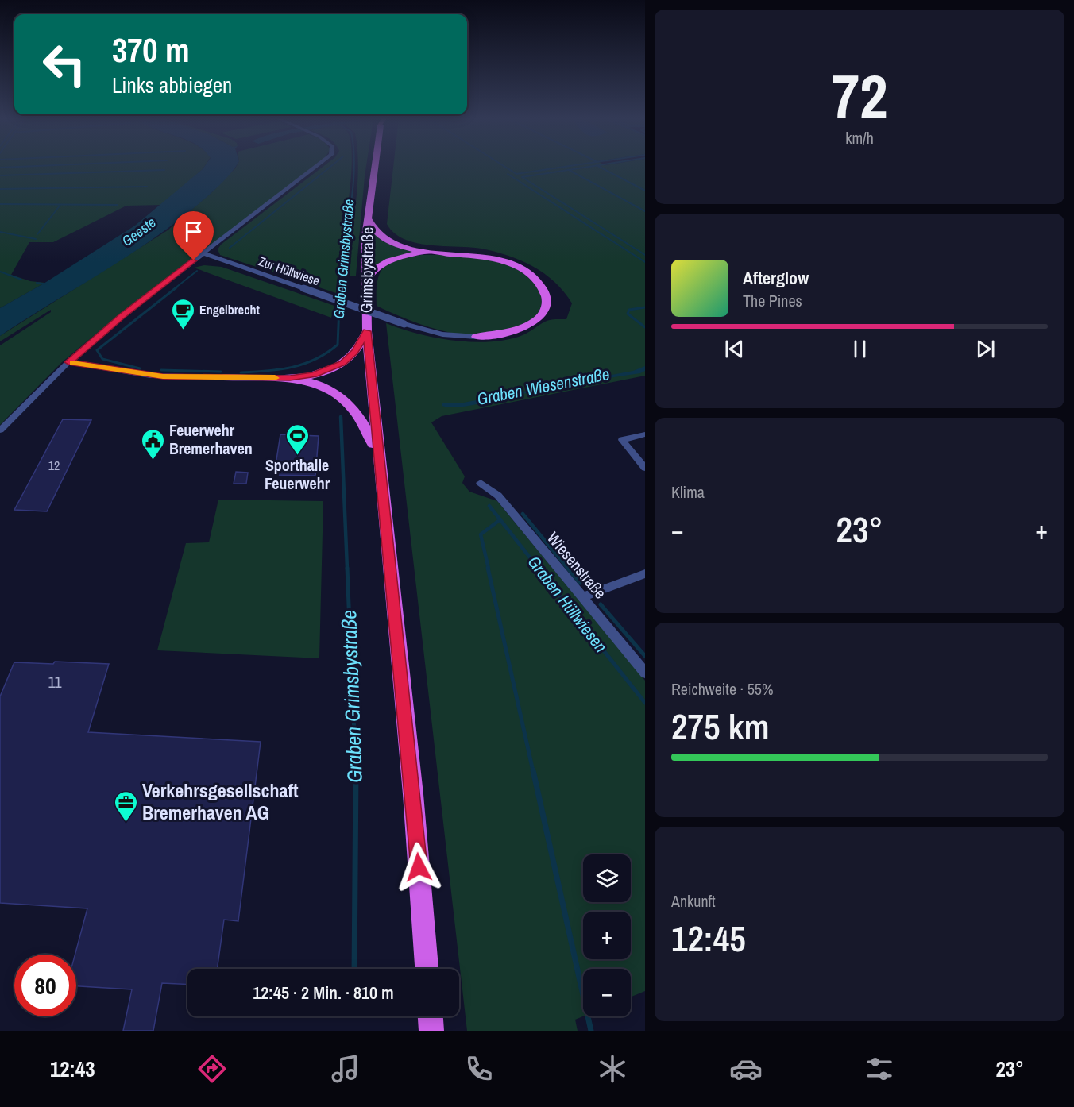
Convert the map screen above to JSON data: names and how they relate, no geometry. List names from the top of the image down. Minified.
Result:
{"streets":{"highway":["Grimsbystraße"],"street":["Zur Hüllwiese","Wiesenstraße"]},"water":["Geeste","Graben Grimsbystraße","Graben Wiesenstraße","Graben Hüllwiesen"],"places":{"cafe":["Engelbrecht"],"sports":["Sporthalle Feuerwehr"],"public building":["Feuerwehr Bremerhaven"],"office":["Verkehrsgesellschaft Bremerhaven AG"]},"house_numbers":["12","11"],"page":{"tile":[["72","km/h"],"Klima",["Reichweite · 55%","275 km"],["Ankunft","12:45"]],"turn":["370 m","Links abbiegen"],"song":["Afterglow","The Pines"],"heat":["−","23°","+"],"map_buttons":["+","−"],"limit":"80","trip":"12:45 · 2 Min. · 810 m","tabs":["12:43","23°"]}}
